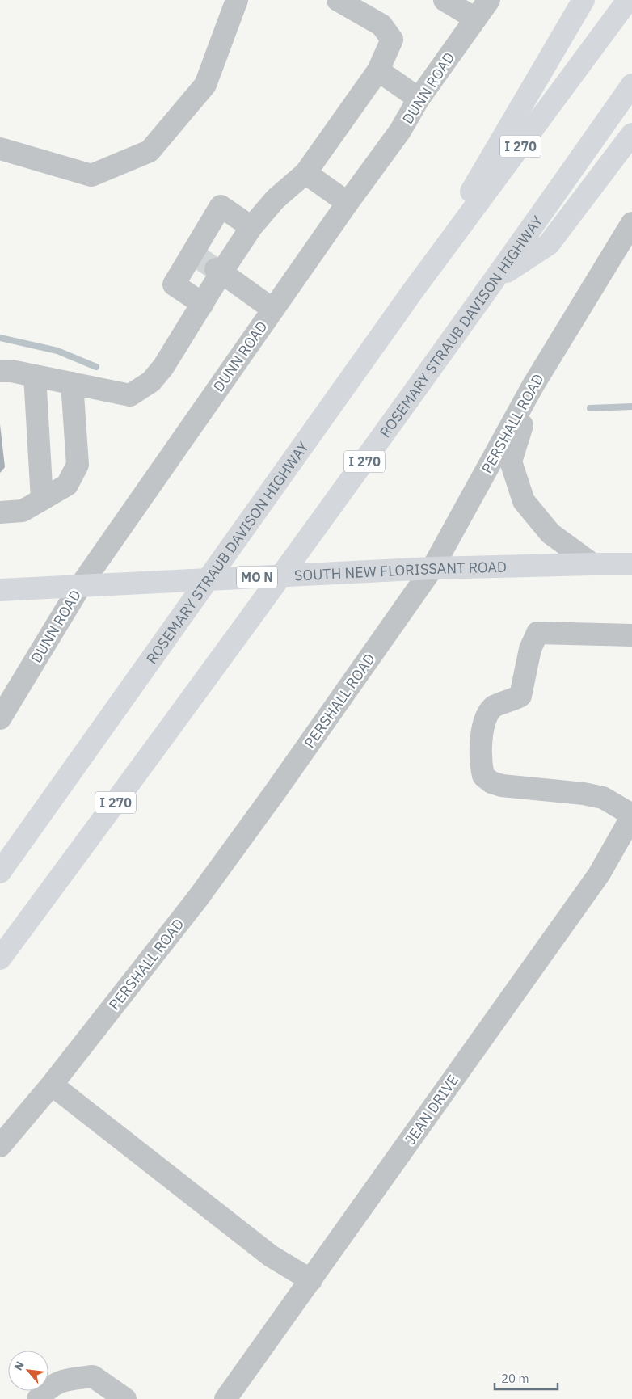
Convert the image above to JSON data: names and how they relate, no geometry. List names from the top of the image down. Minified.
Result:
{"streets":{"main road":["I 270","ROSEMARY STRAUB DAVISON HIGHWAY","SOUTH NEW FLORISSANT ROAD","MO N"],"street":["DUNN ROAD","PERSHALL ROAD","JEAN DRIVE"]},"crossings":[["DUNN ROAD","SOUTH NEW FLORISSANT ROAD"],["PERSHALL ROAD","SOUTH NEW FLORISSANT ROAD"]],"scale_bar":"20 m","north":"top left"}
